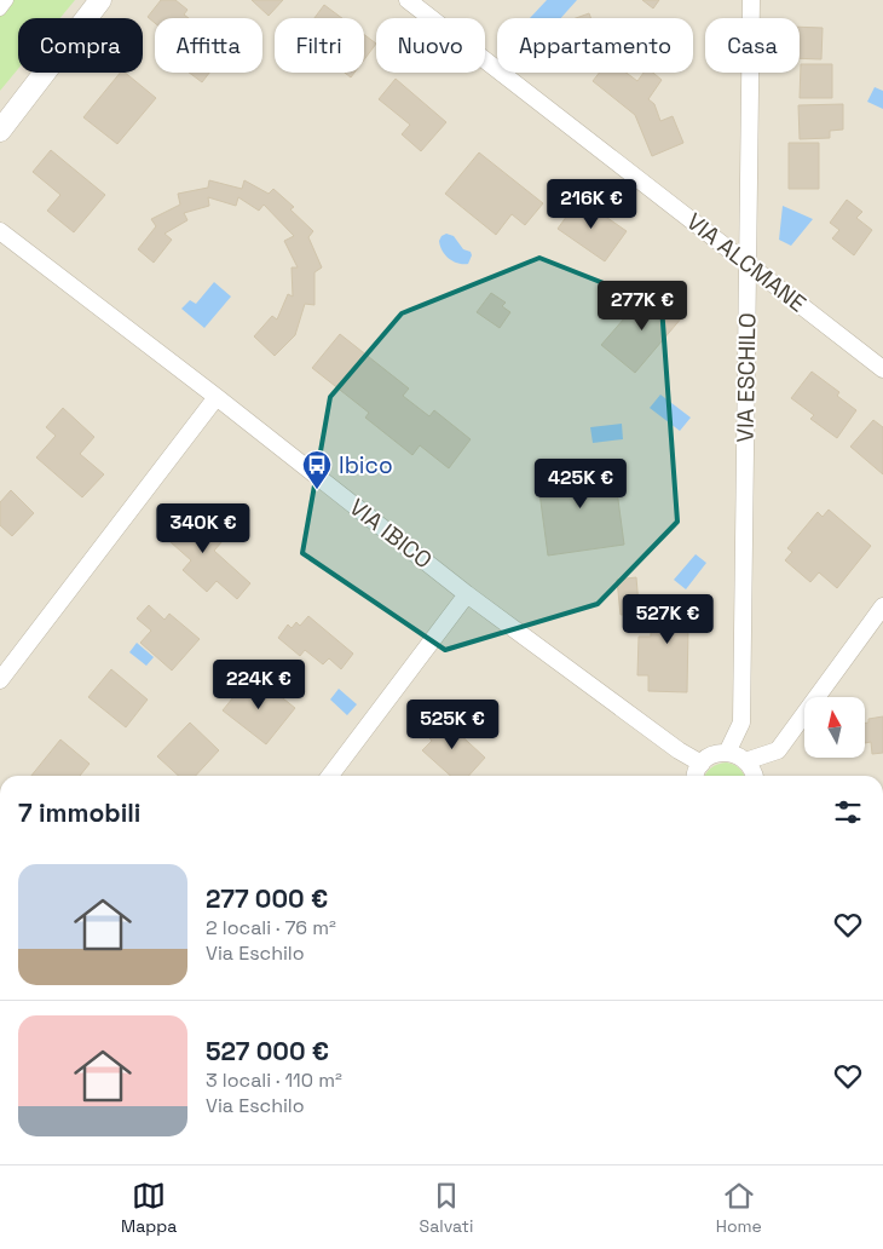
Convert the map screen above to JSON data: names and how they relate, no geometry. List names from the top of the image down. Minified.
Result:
{"streets":{"street":["VIA ALCMANE","VIA ESCHILO","VIA IBICO"]},"crossings":[["VIA ALCMANE","VIA ESCHILO"]],"places":{"bus stop":["Ibico"]},"north":"top","page":{"chip":["Compra","Affitta","Filtri","Nuovo","Appartamento","Casa"],"price":["216K €","277K €","425K €","340K €","527K €","224K €","525K €"],"heading":"7 immobili","list":[{"name":"277 000 €","note":"2 locali · 76 m² · Via Eschilo"},{"name":"527 000 €","note":"3 locali · 110 m² · Via Eschilo"}],"tabs":["Mappa","Salvati","Home"]}}
